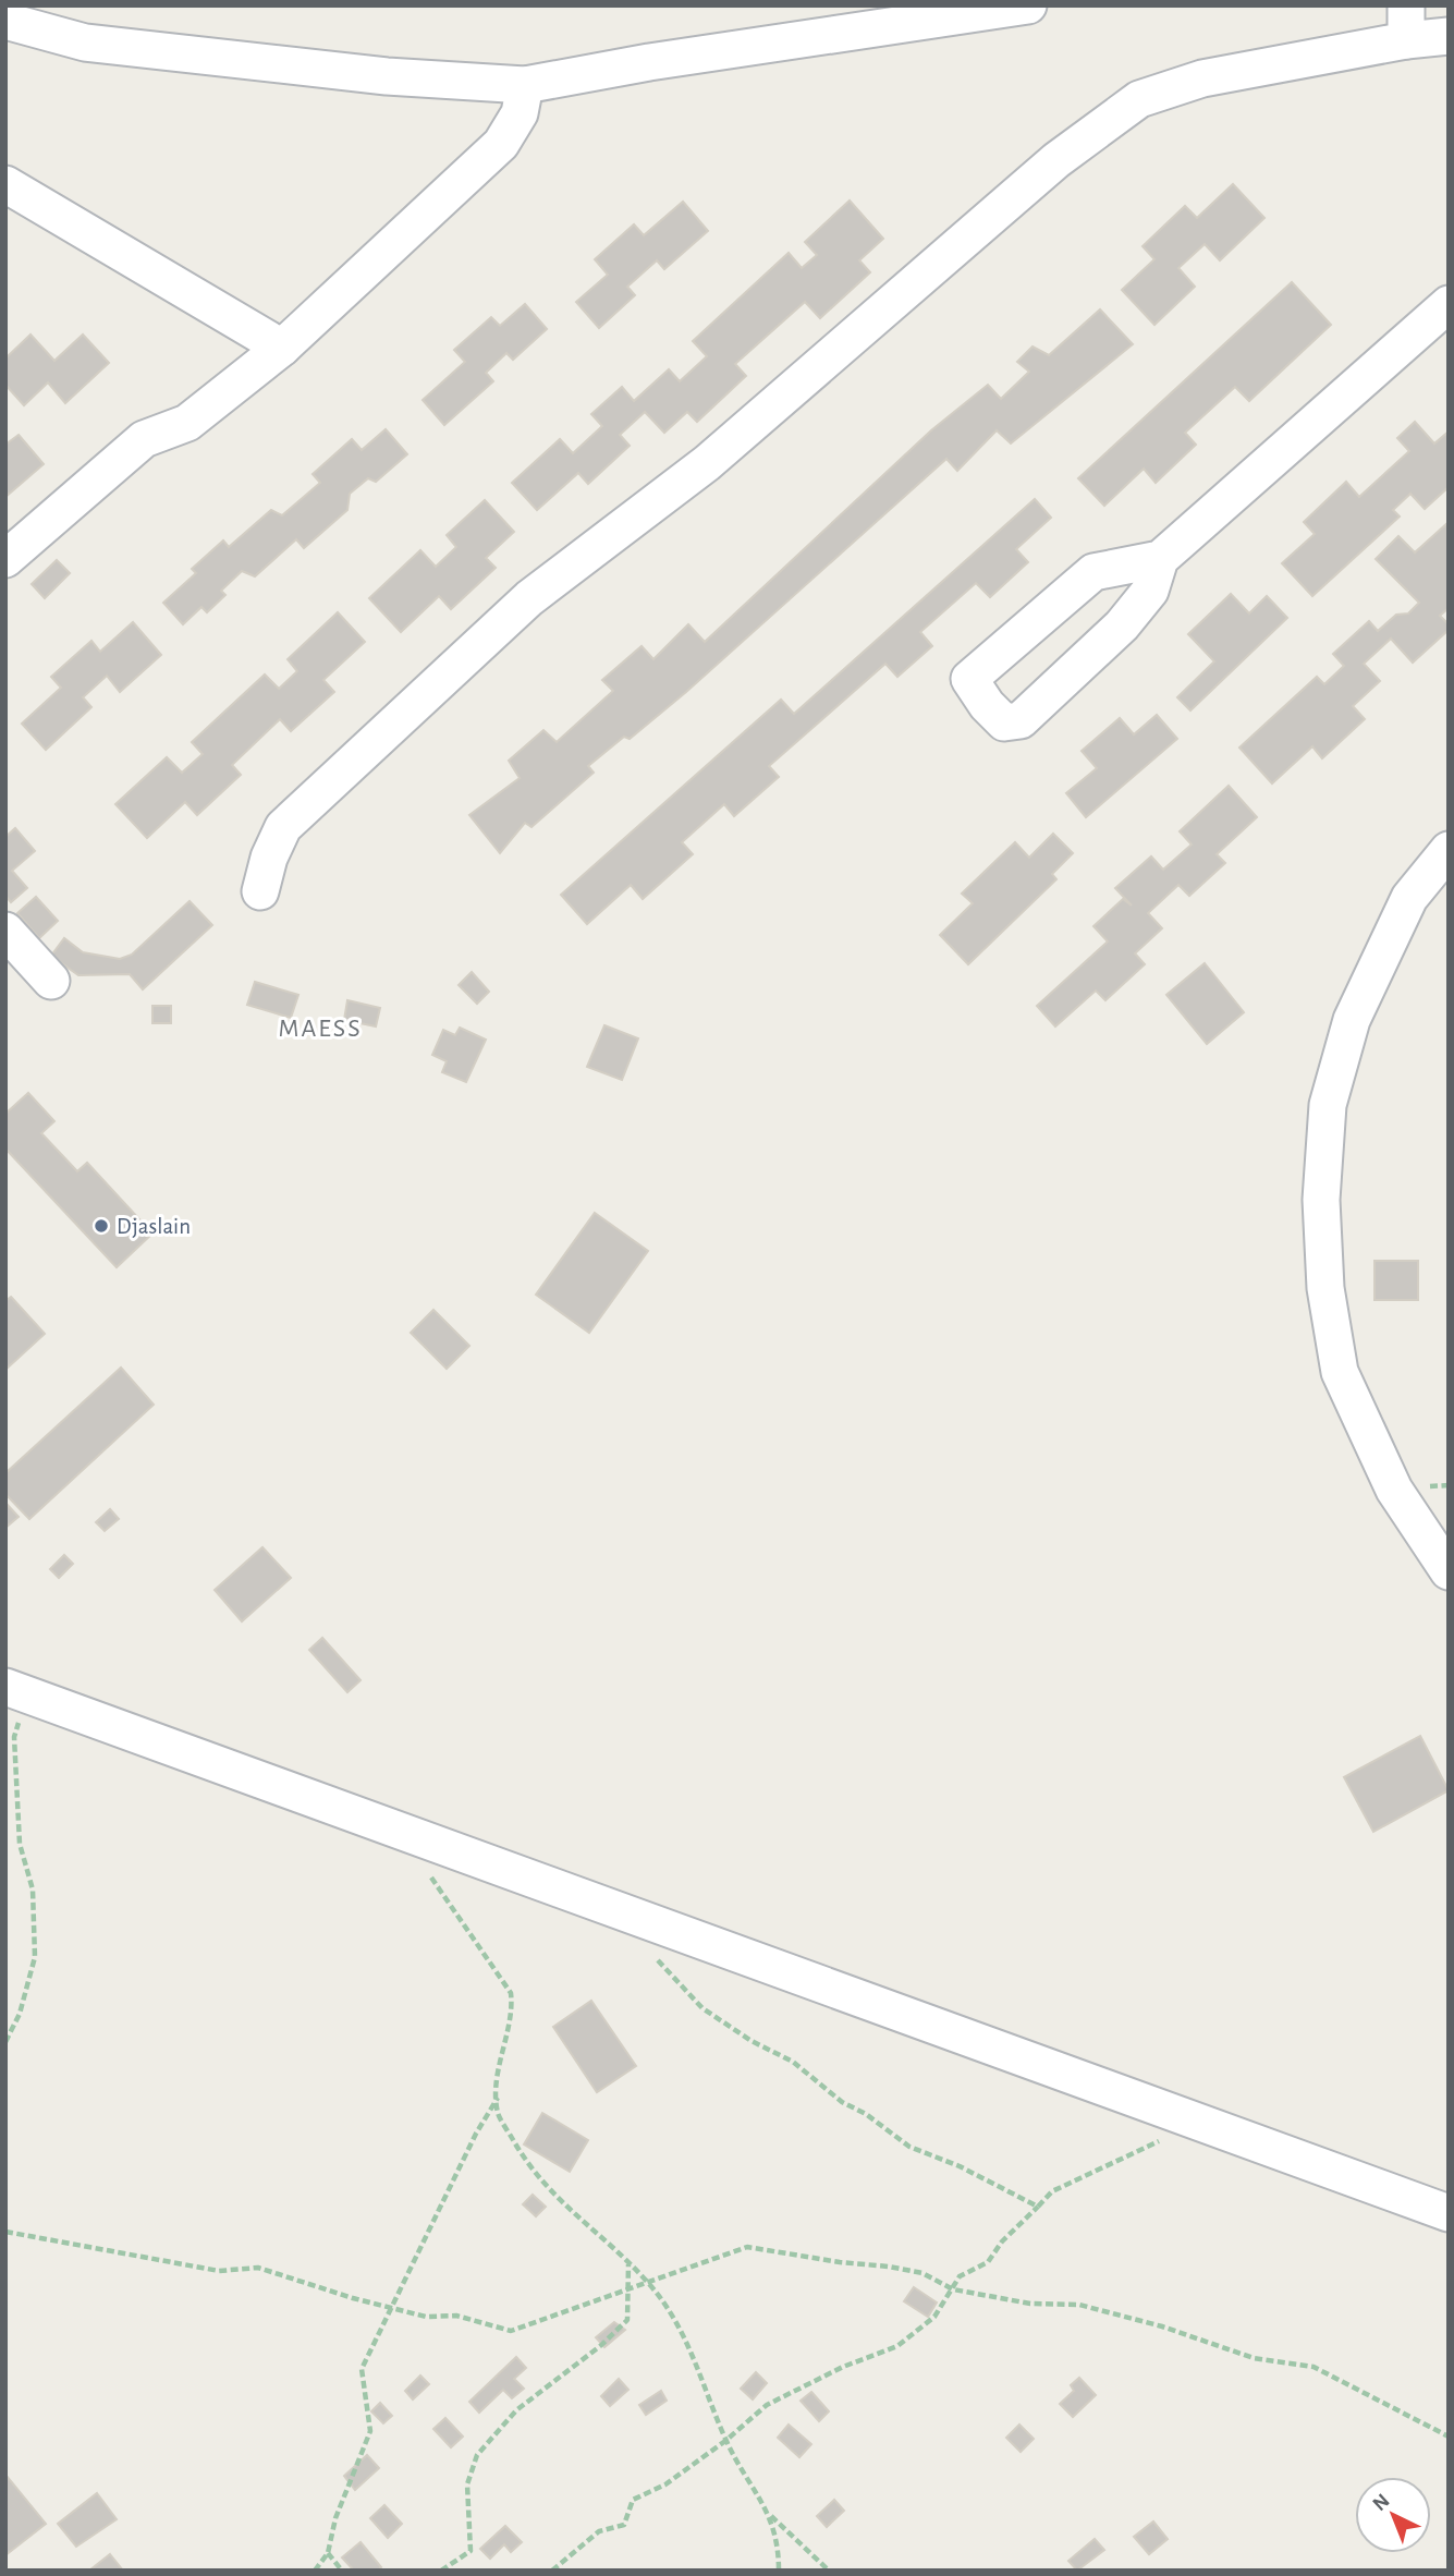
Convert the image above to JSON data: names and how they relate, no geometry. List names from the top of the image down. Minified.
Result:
{"districts":["MAESS"],"places":["Djaslain"],"north":"top left"}
